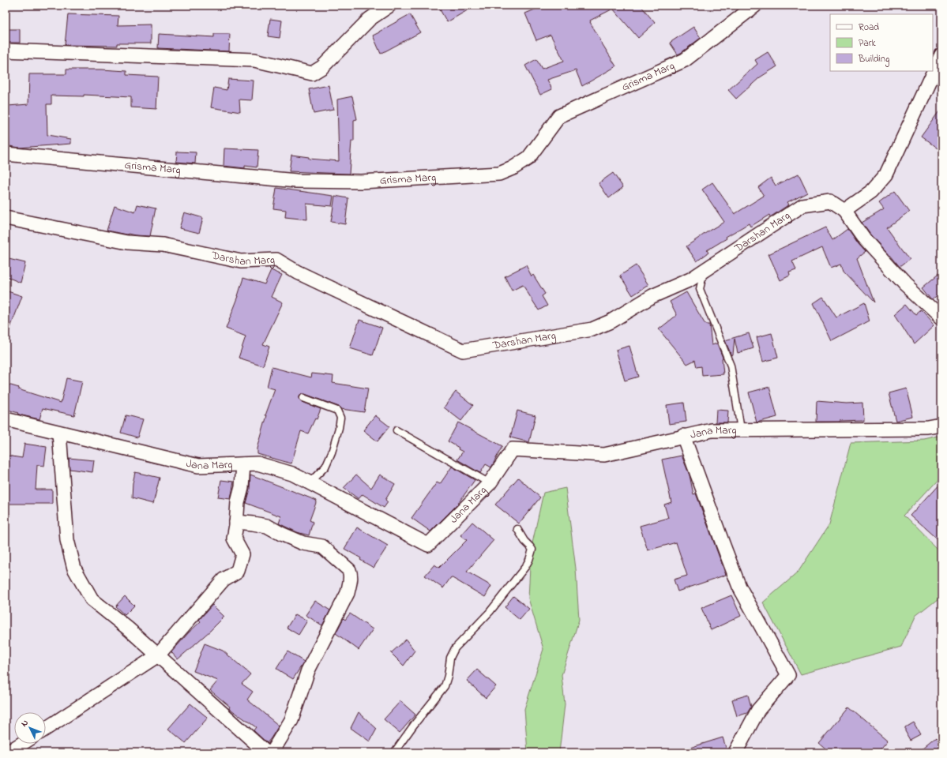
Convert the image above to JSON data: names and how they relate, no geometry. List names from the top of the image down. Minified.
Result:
{"streets":{"street":["Grisma Marg","Darshan Marg","Jana Marg"]},"legend":["Road","Park","Building"],"north":"top left"}
